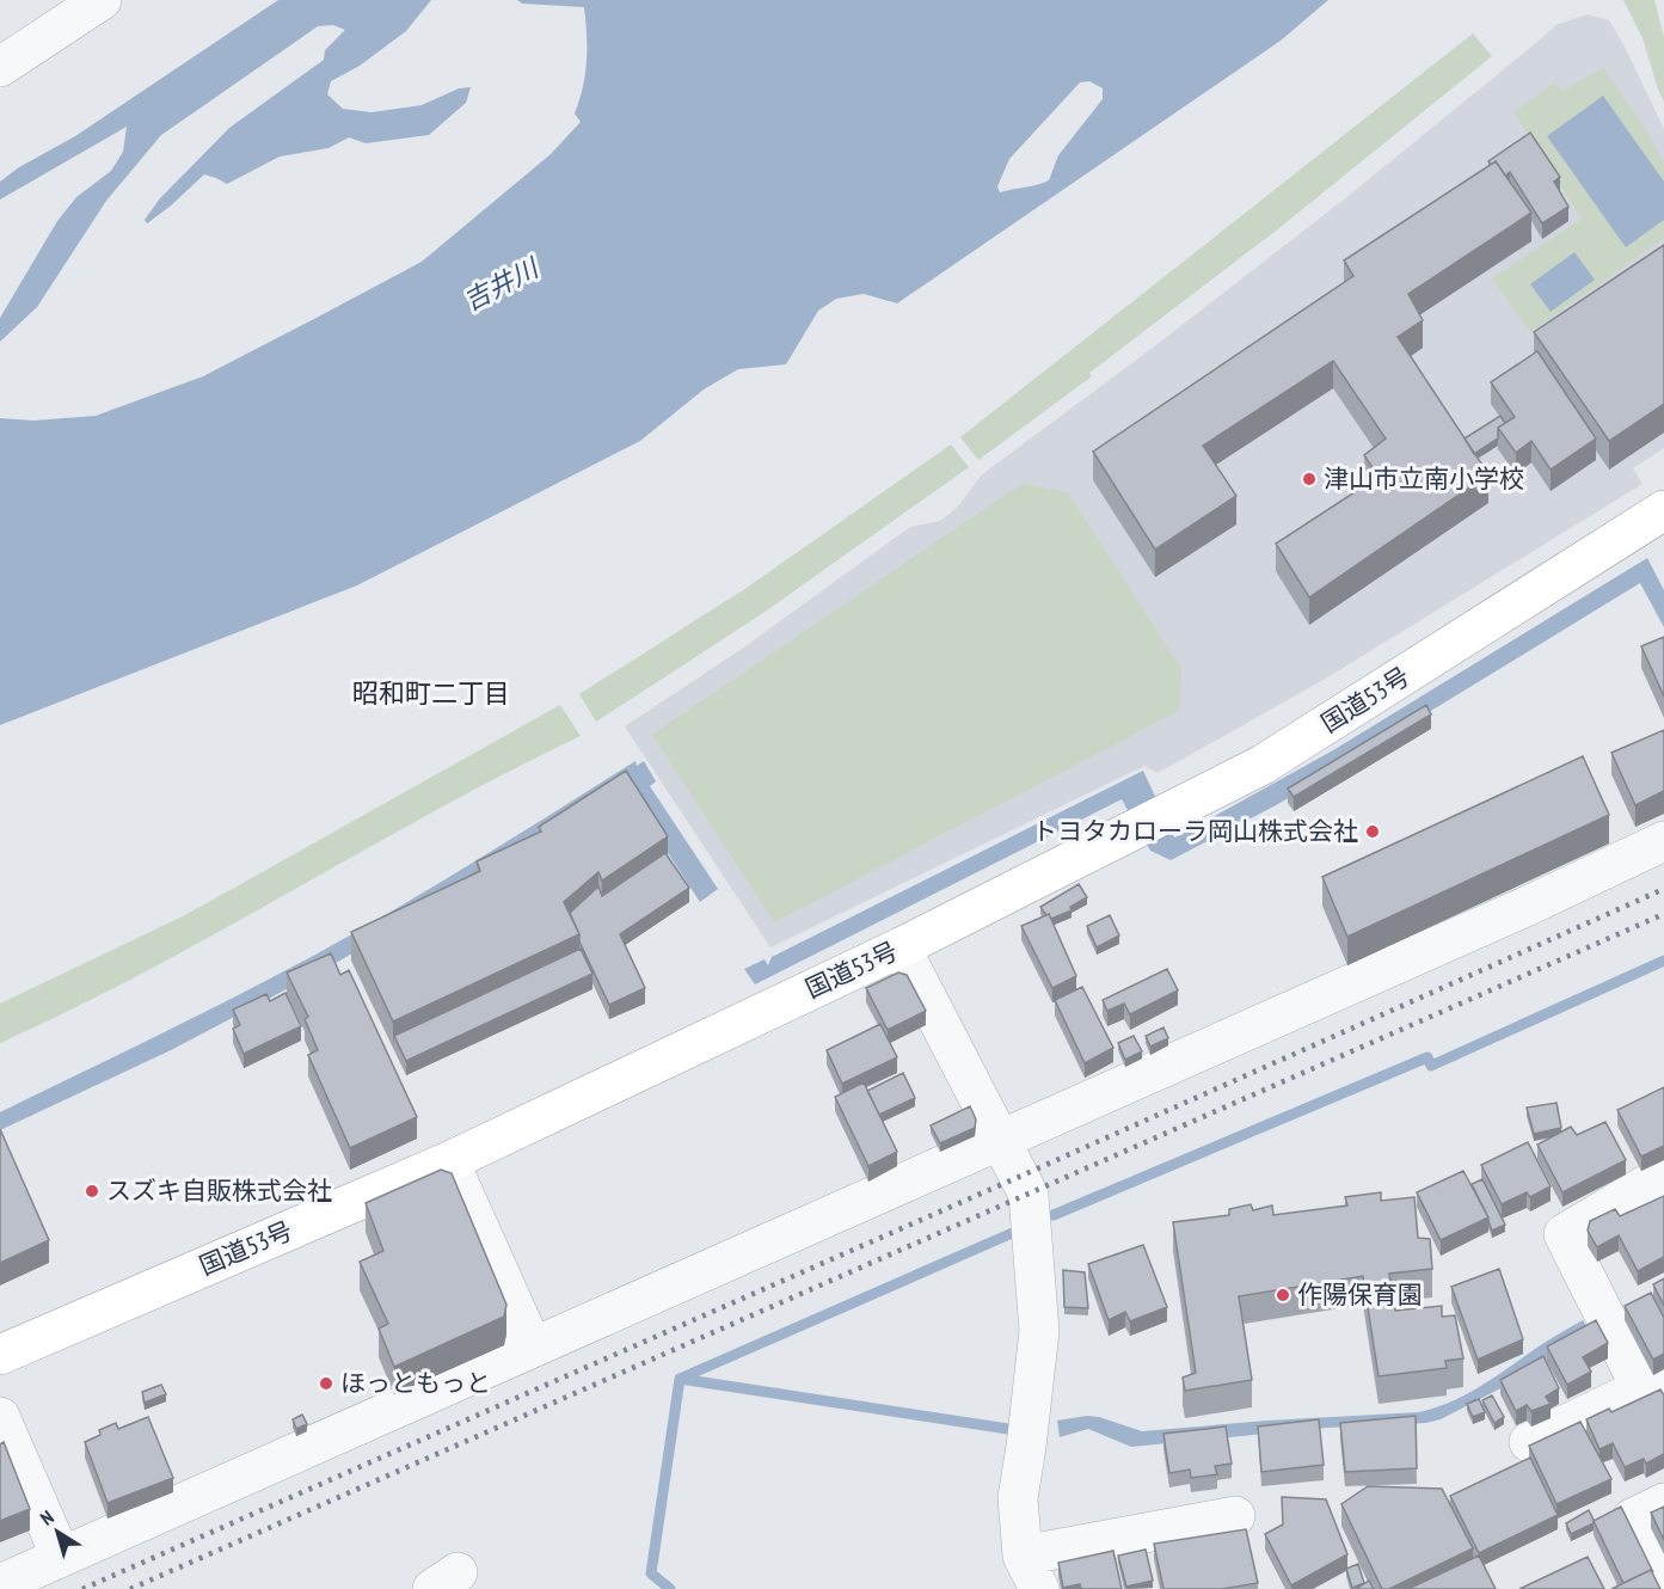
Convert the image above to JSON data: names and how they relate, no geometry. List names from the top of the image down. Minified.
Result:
{"streets":{"highway":["国道53号"]},"districts":["昭和町二丁目"],"water":["吉井川"],"places":["津山市立南小学校","トヨタカローラ岡山株式会社","スズキ自販株式会社","作陽保育園","ほっともっと"],"north":"top left"}
